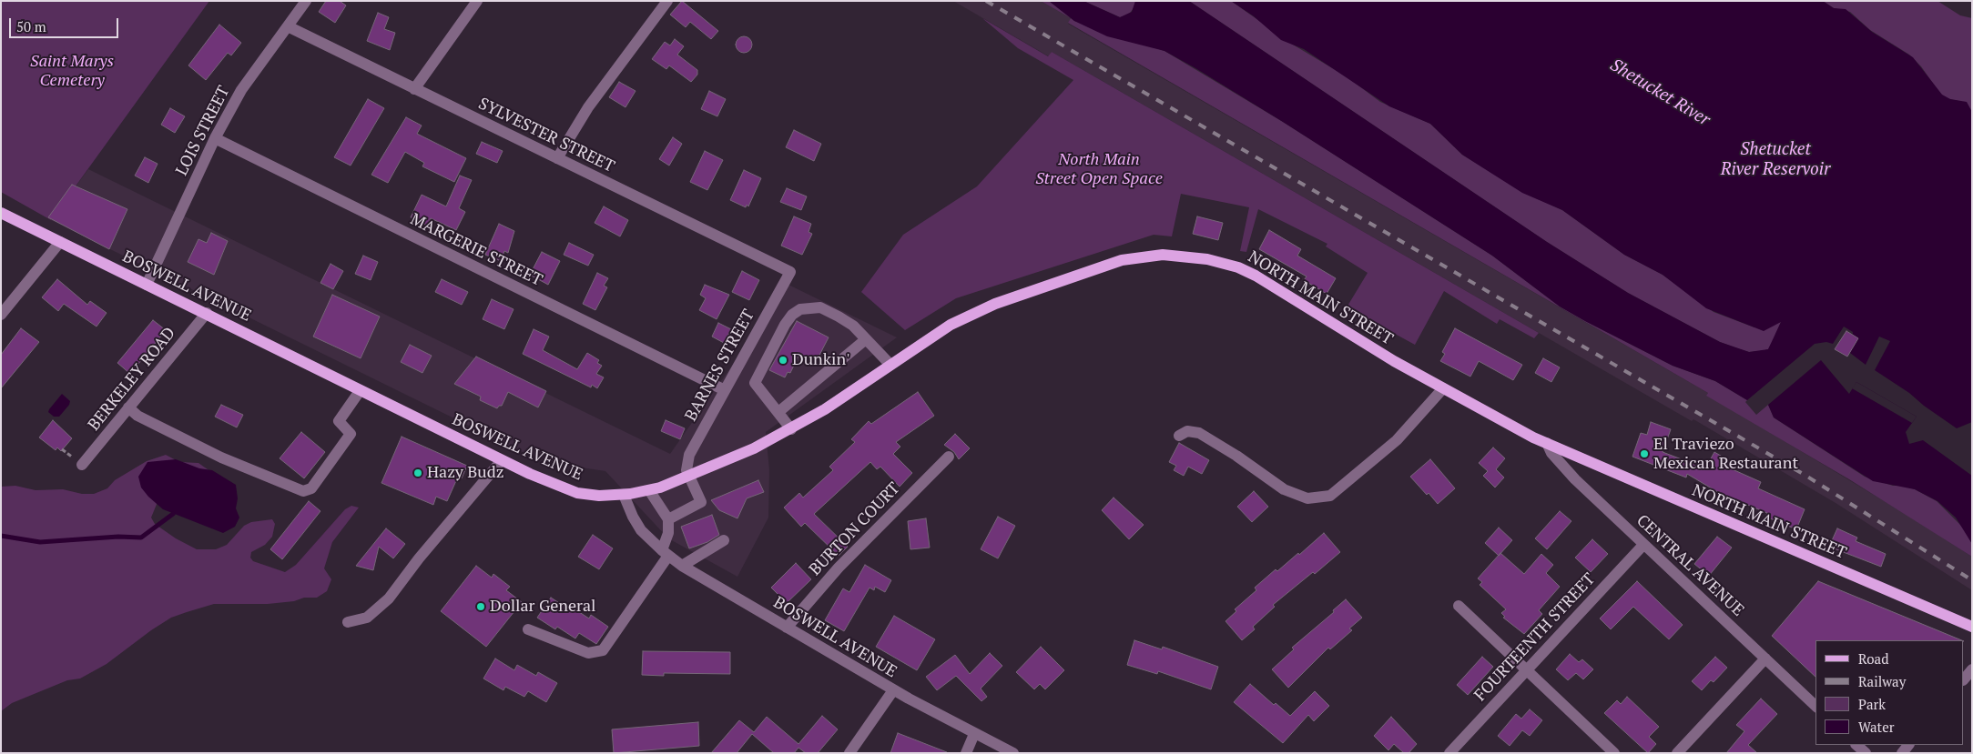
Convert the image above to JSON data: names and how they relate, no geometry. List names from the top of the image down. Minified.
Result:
{"streets":{"main road":["BOSWELL AVENUE","NORTH MAIN STREET"],"street":["LOIS STREET","SYLVESTER STREET","MARGERIE STREET","BARNES STREET","BERKELEY ROAD","BURTON COURT","CENTRAL AVENUE","FOURTEENTH STREET"]},"crossings":[["LOIS STREET","SYLVESTER STREET"],["LOIS STREET","MARGERIE STREET"],["LOIS STREET","BOSWELL AVENUE"],["SYLVESTER STREET","BARNES STREET"],["MARGERIE STREET","BARNES STREET"],["BOSWELL AVENUE","NORTH MAIN STREET"],["BOSWELL AVENUE","BERKELEY ROAD"],["BOSWELL AVENUE","BURTON COURT"],["NORTH MAIN STREET","BARNES STREET"],["NORTH MAIN STREET","CENTRAL AVENUE"],["CENTRAL AVENUE","FOURTEENTH STREET"]],"water":["Shetucket River","Shetucket River Reservoir"],"parks":["Saint Marys Cemetery","North Main Street Open Space"],"places":["Dunkin'","El Traviezo Mexican Restaurant","Hazy Budz","Dollar General"],"legend":["Road","Railway","Park","Water"],"scale_bar":"50 m"}
